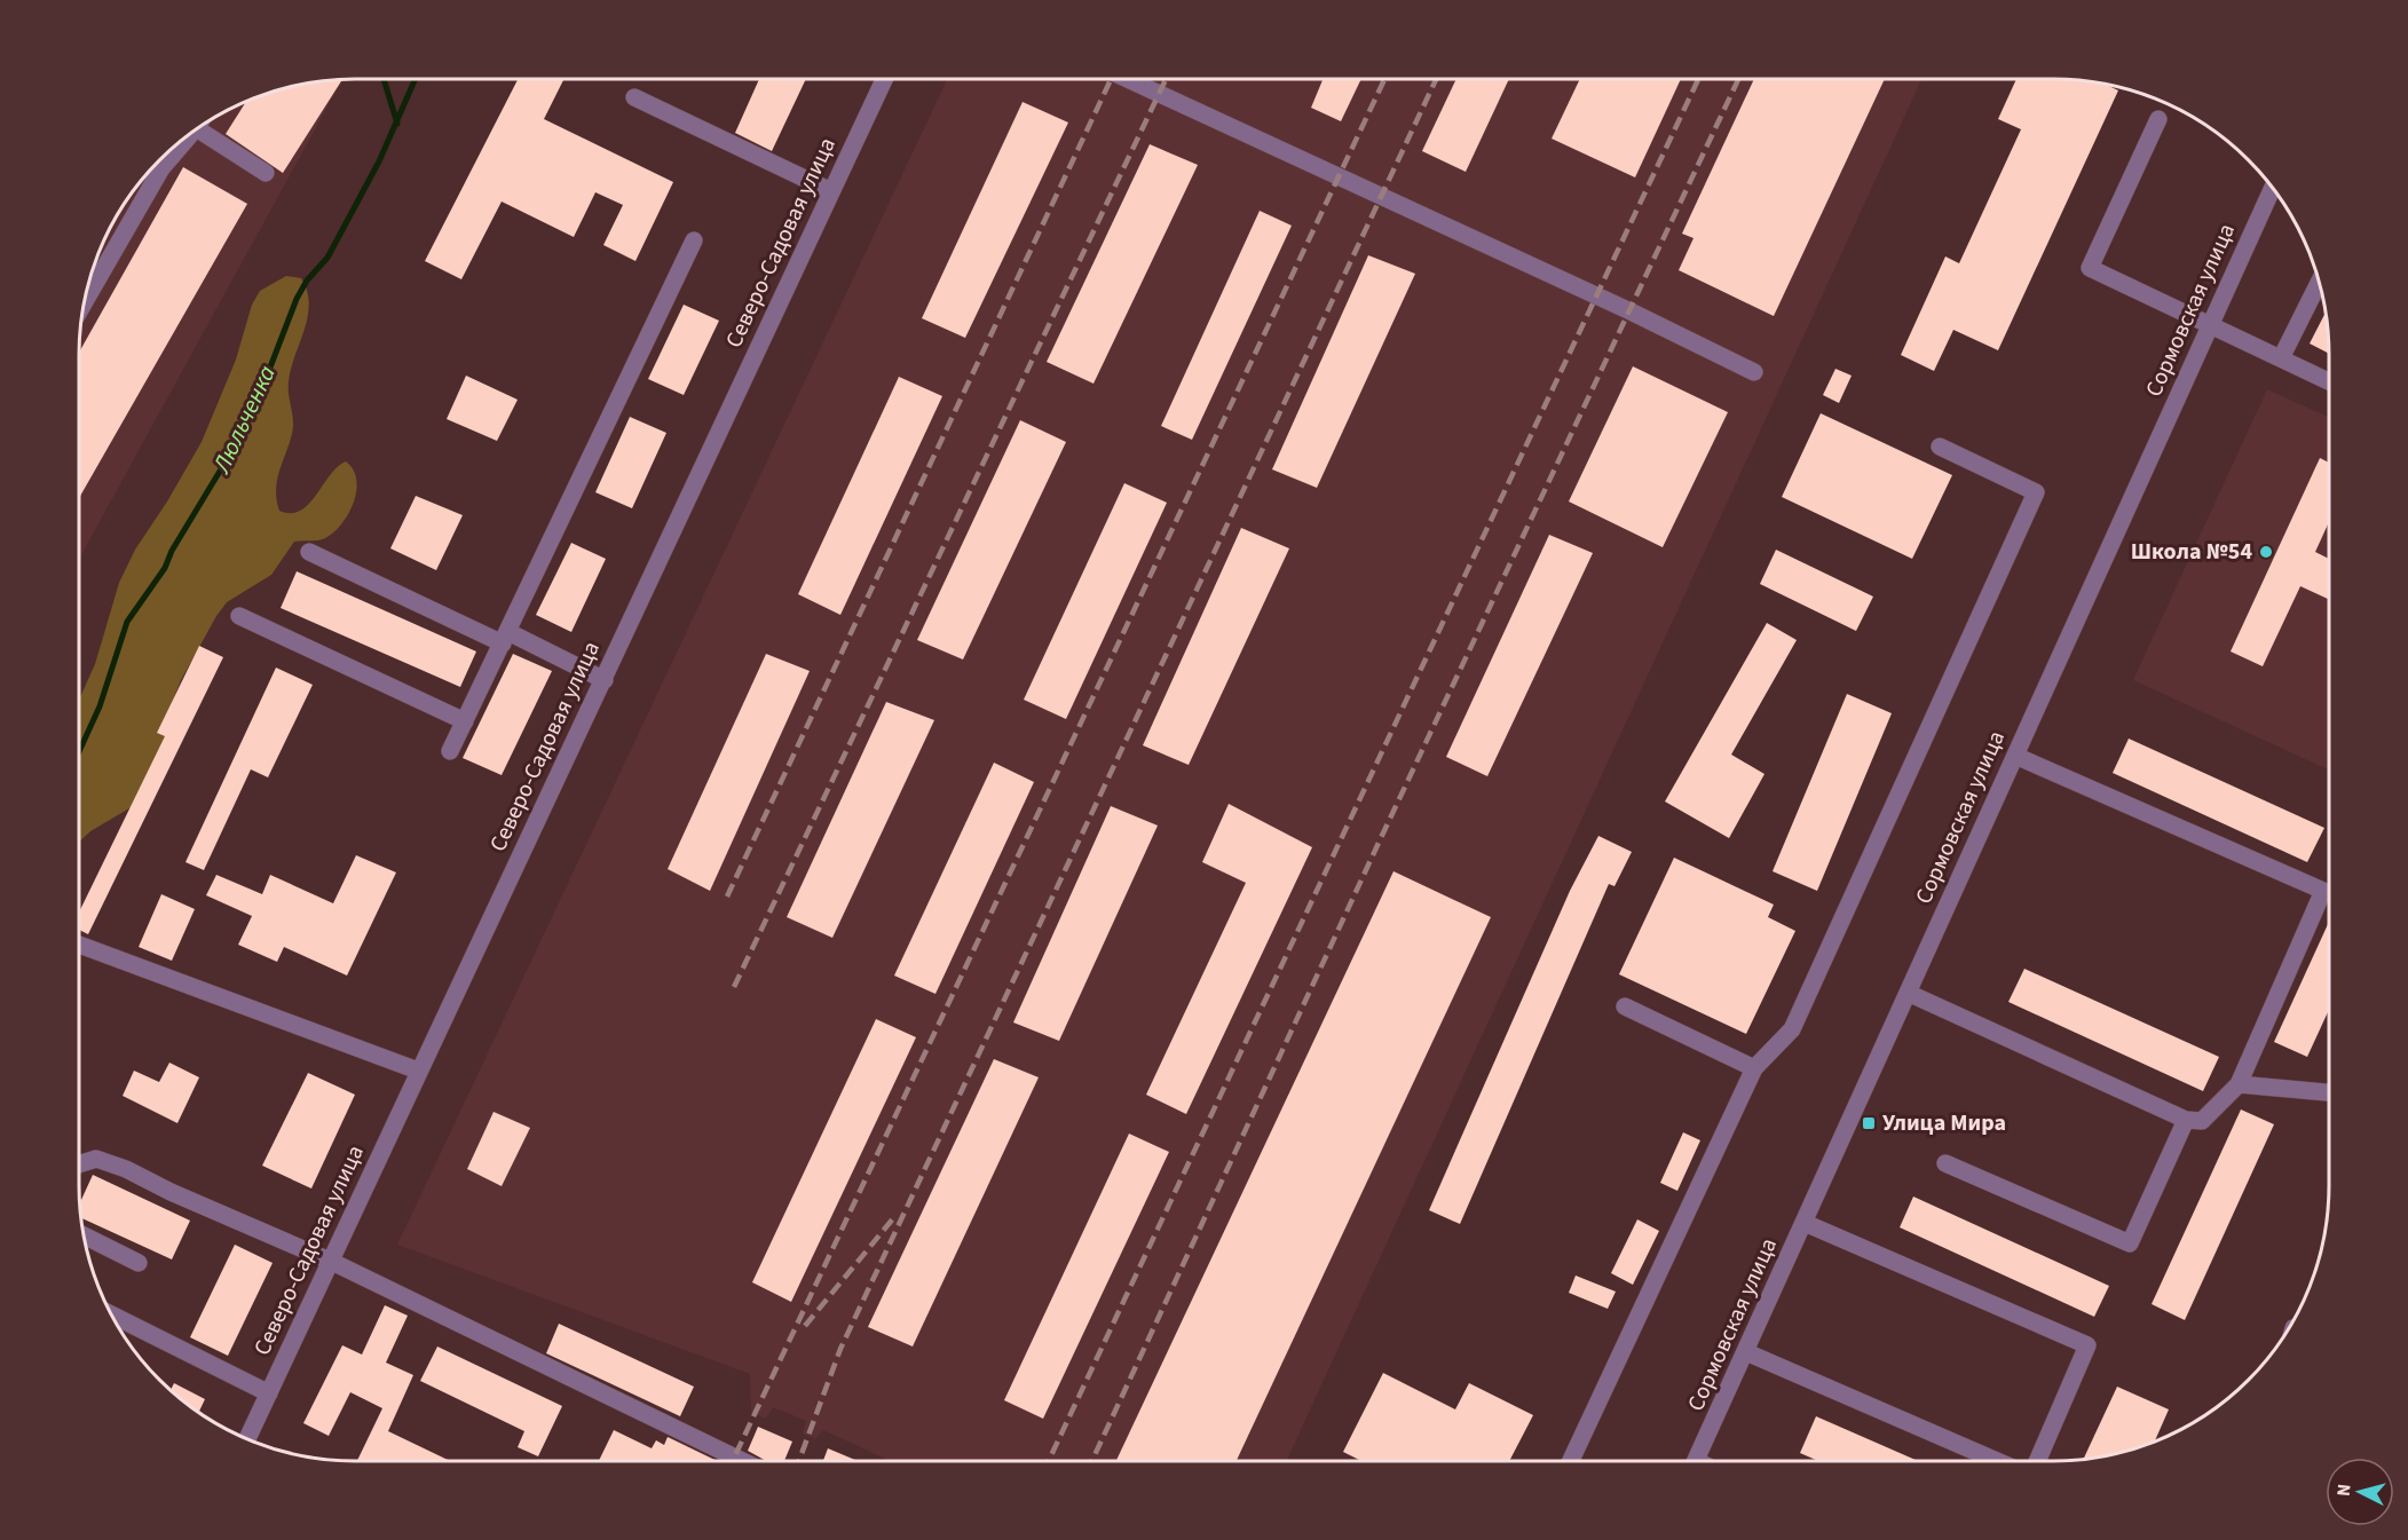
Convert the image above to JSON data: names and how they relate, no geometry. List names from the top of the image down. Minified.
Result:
{"streets":{"street":["Северо-Садовая улица","Сормовская улица"]},"water":["Люльченка"],"places":{"other":["Школа №54"],"transit":["Улица Мира"]},"north":"left"}
